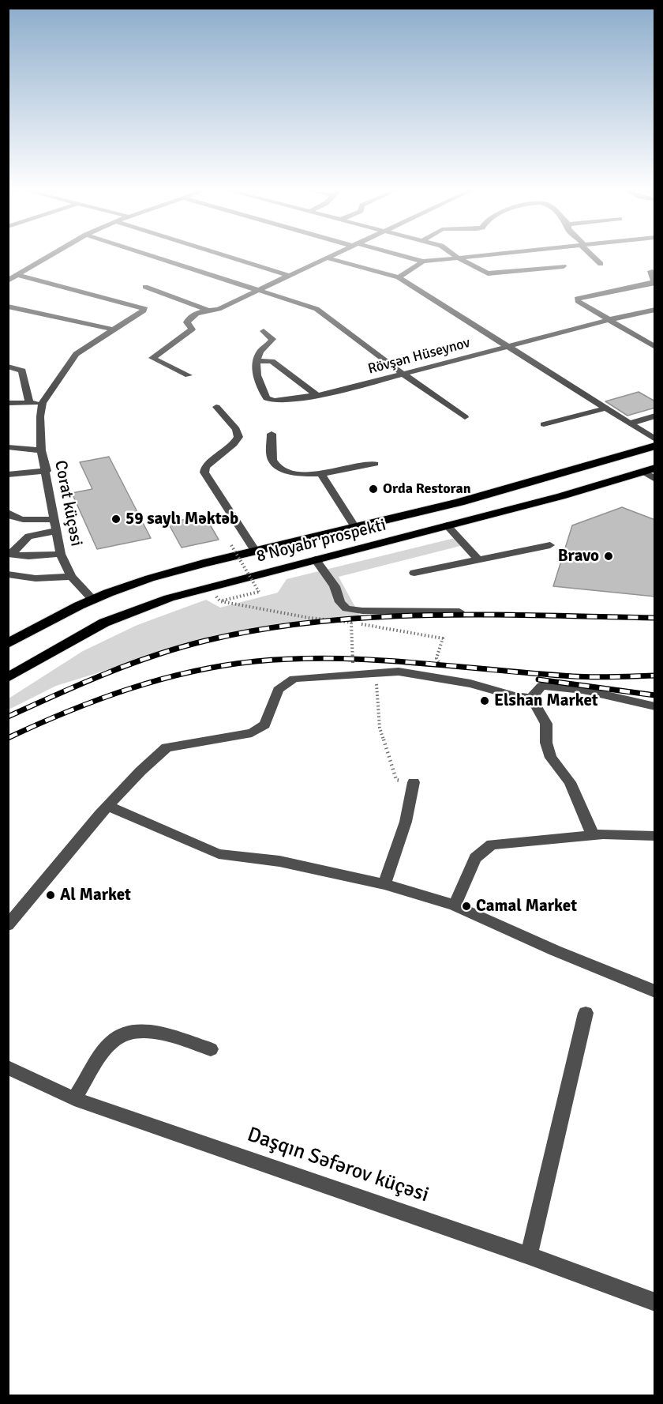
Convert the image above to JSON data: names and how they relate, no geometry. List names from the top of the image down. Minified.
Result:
{"streets":{"highway":["8 Noyabr prospekti"],"street":["Rövşən Hüseynov","Corat küçəsi","Daşqın Səfərov küçəsi"]},"crossings":[["Corat küçəsi","8 Noyabr prospekti"]],"places":["Orda Restoran","59 saylı Məktəb","Bravo","Elshan Market","Al Market","Camal Market"]}
